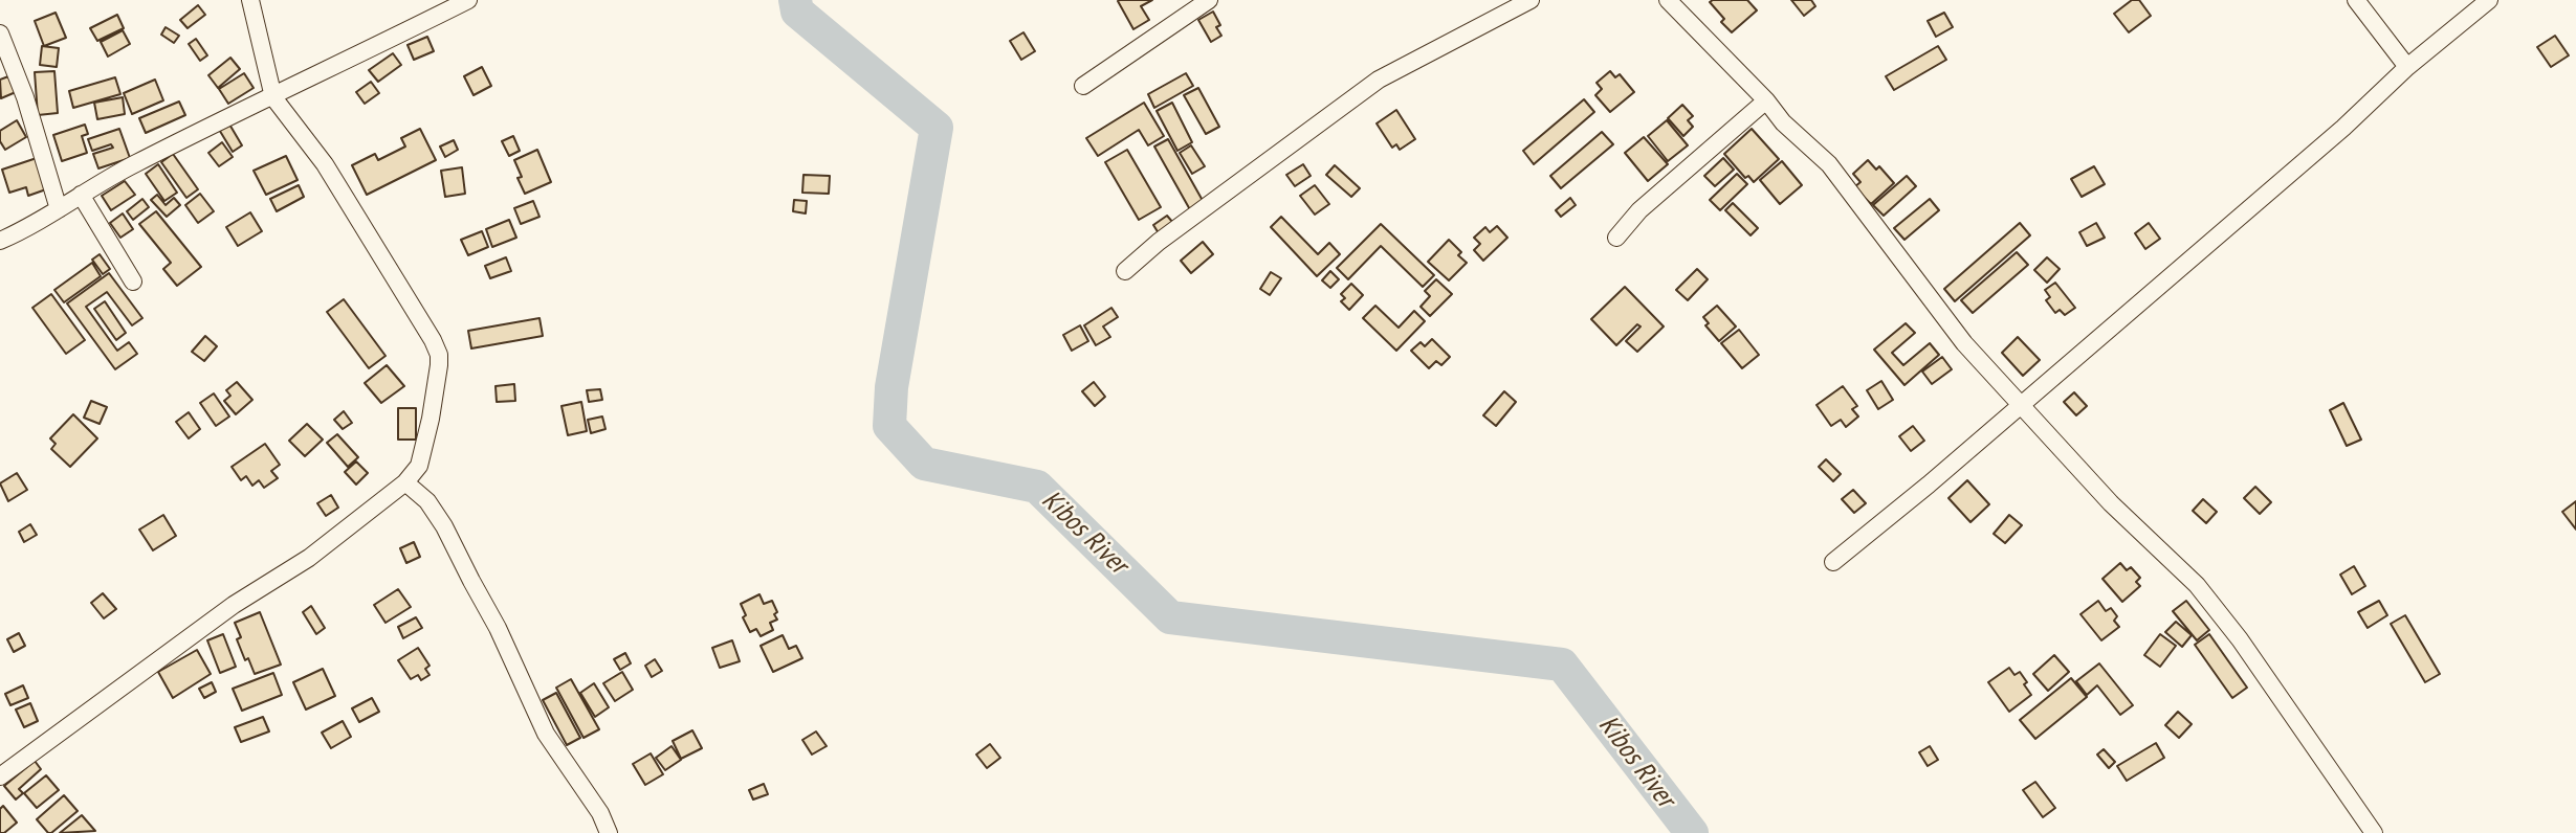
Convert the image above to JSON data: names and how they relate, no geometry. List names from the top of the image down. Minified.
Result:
{"water":["Kibos River"]}
